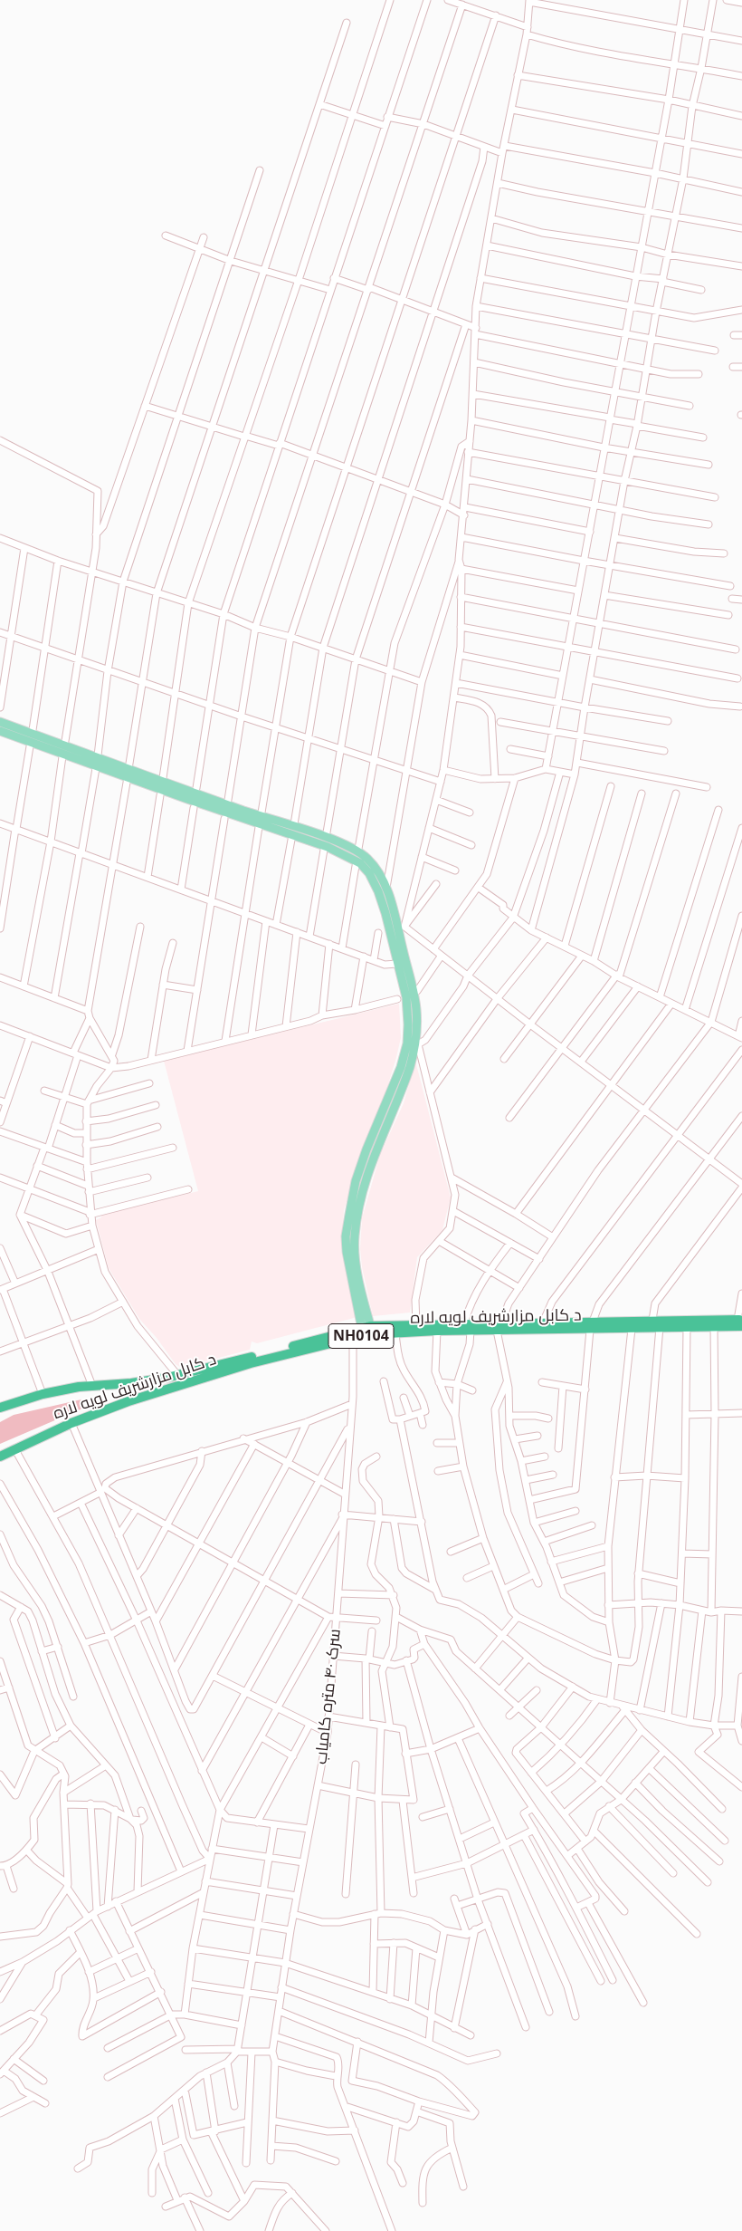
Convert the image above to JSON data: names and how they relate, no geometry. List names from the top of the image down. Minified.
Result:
{"streets":{"highway":["د کابل مزارشریف لویه لاره","NH0104"],"street":["سرک ۴۰ متره کامیاب"]},"crossings":[["د کابل مزارشریف لویه لاره","سرک ۴۰ متره کامیاب"]]}
